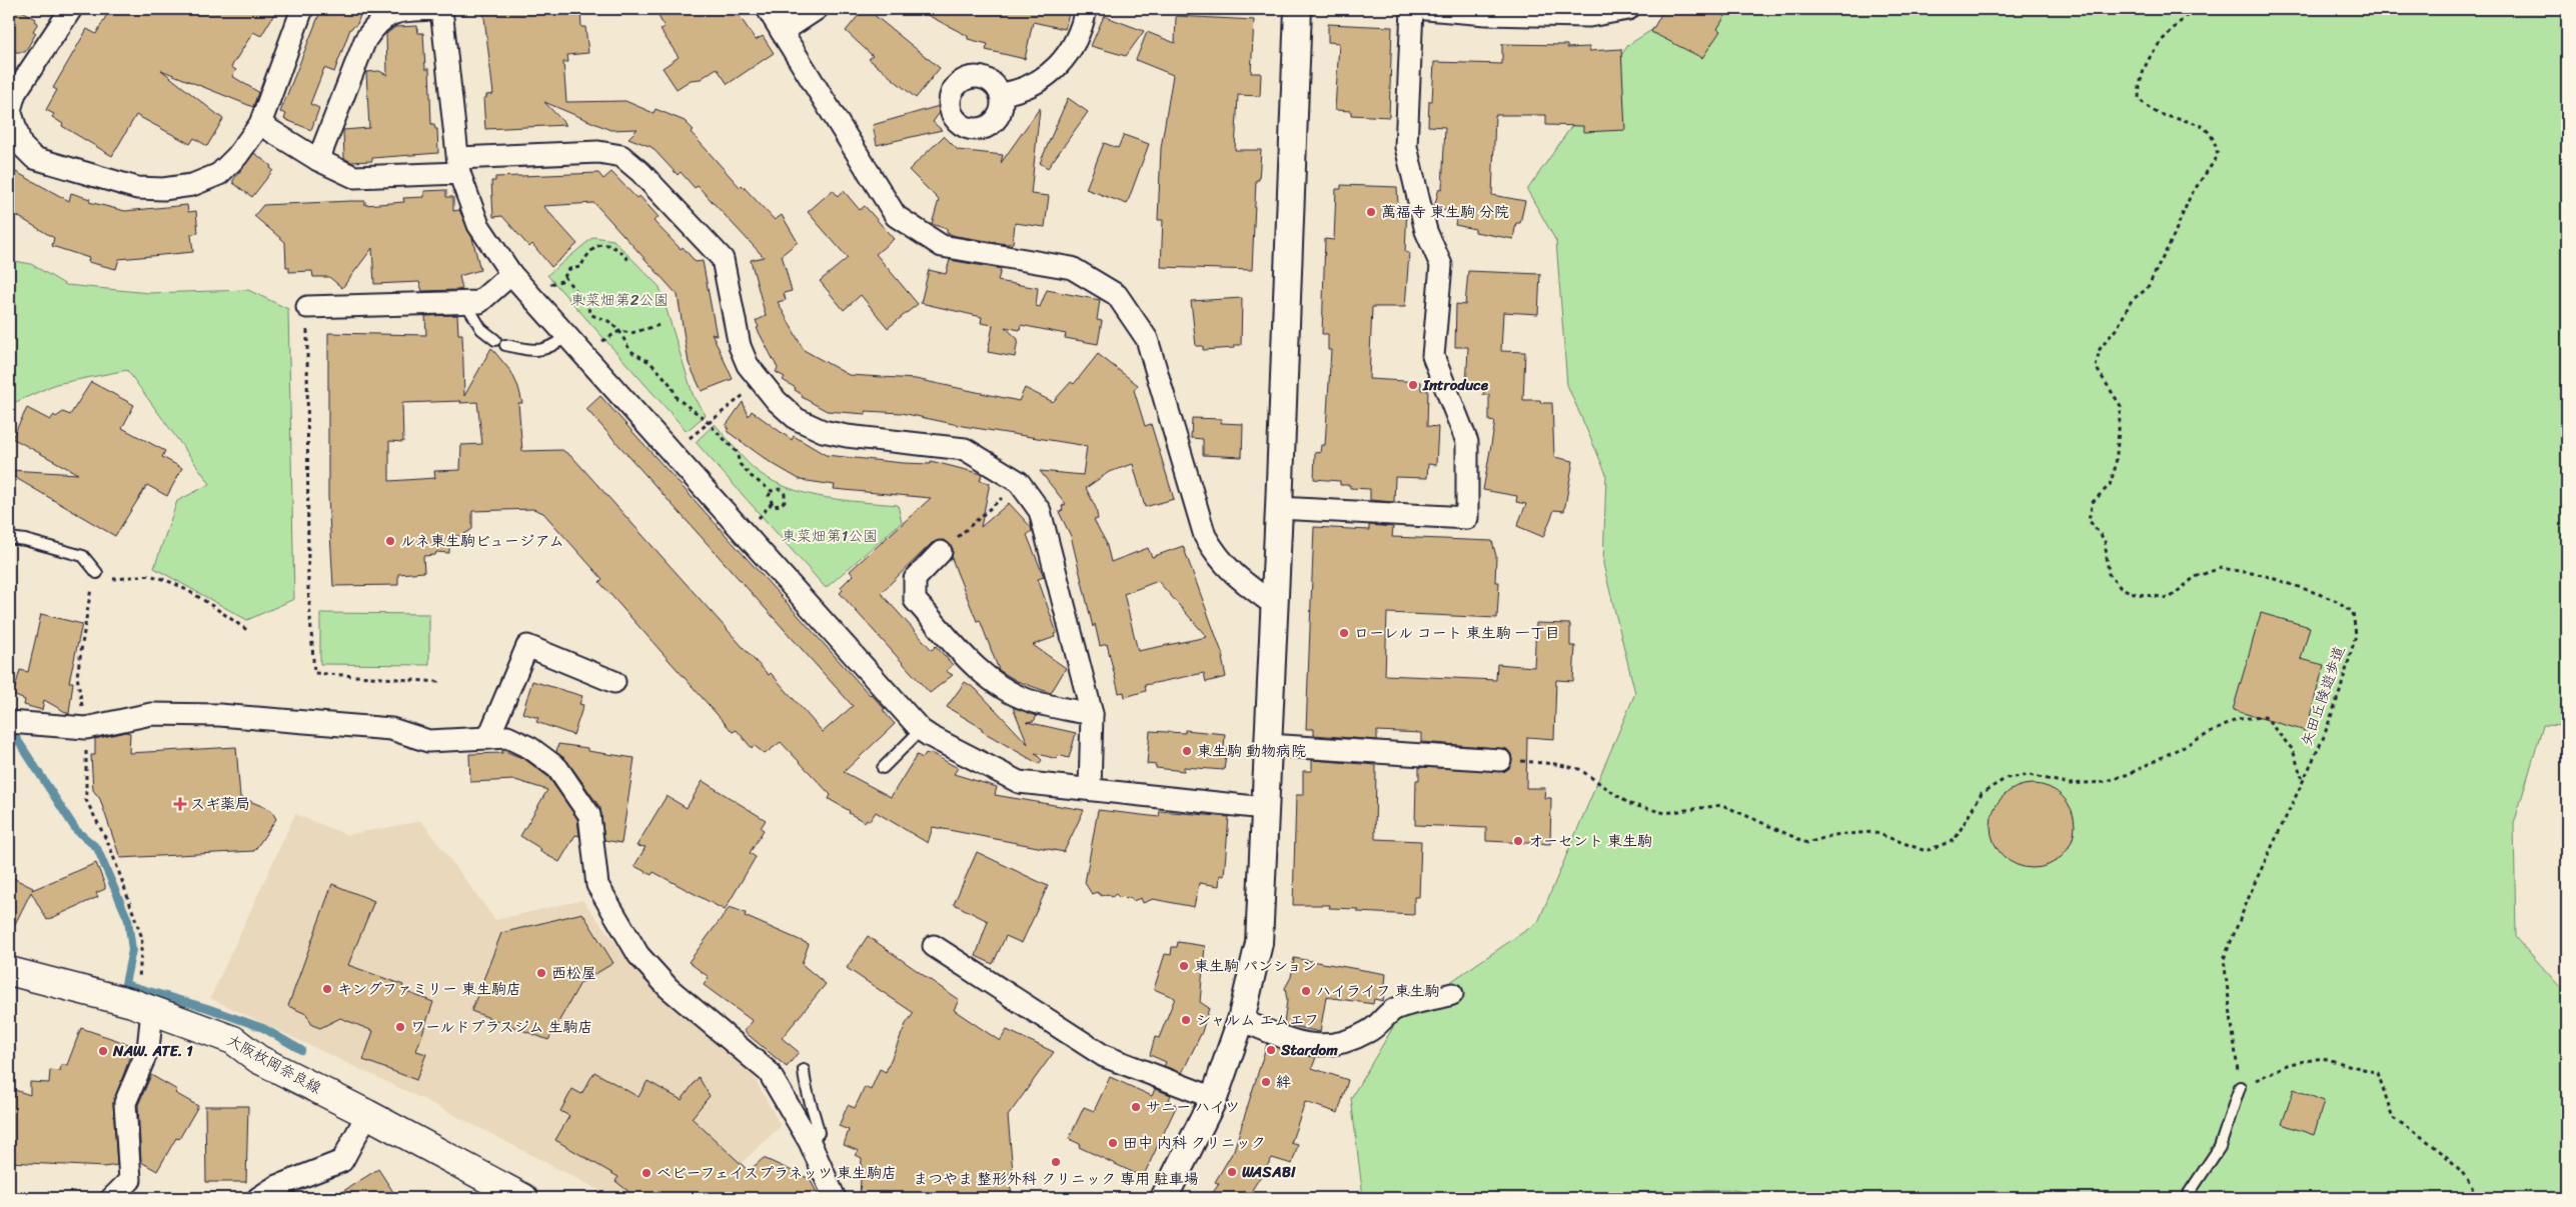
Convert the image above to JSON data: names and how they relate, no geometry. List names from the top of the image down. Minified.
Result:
{"streets":{"main road":["大阪枚岡奈良線"],"path":["矢田丘陵遊歩道"]},"parks":["東菜畑第2公園","東菜畑第1公園"],"places":{"other":["萬福寺 東生駒 分院","Introduce","ルネ東生駒ビュージアム","ローレル コート 東生駒 一丁目","東生駒 動物病院","オーセント 東生駒","東生駒 パンション","西松屋","キングファミリー 東生駒店","ハイライフ 東生駒","シャルム エムエフ","ワールドプラスジム 生駒店","Stardom","NAW. ATE. 1","絆","サニー ハイツ","田中 内科 クリニック","まつやま 整形外科 クリニック 専用 駐車場","WASABI","ベビーフェイスプラネッツ 東生駒店"],"health":["スギ薬局"]}}
